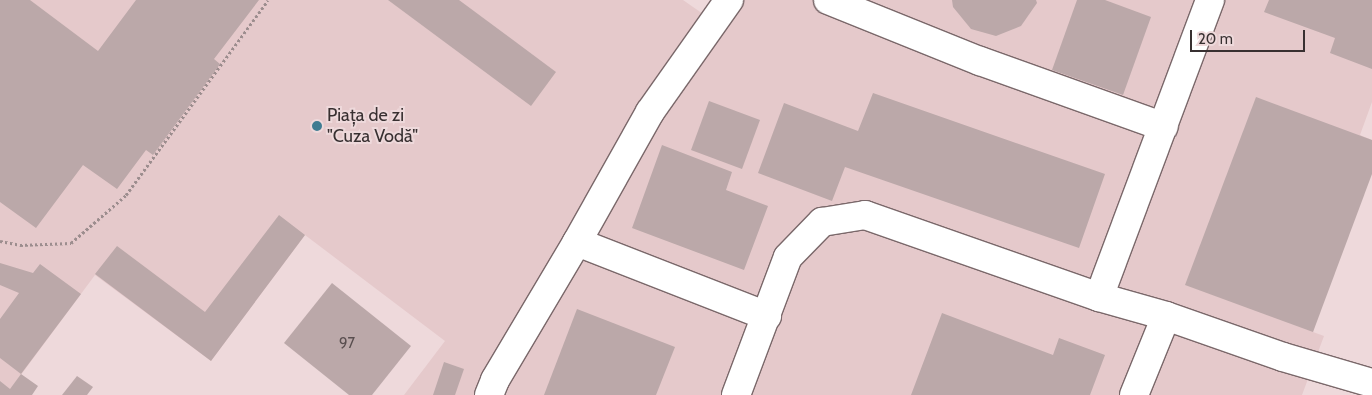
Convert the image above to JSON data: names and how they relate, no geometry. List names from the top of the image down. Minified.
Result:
{"places":["Piața de zi \"Cuza Vodă\""],"house_numbers":["97"],"scale_bar":"20 m"}
